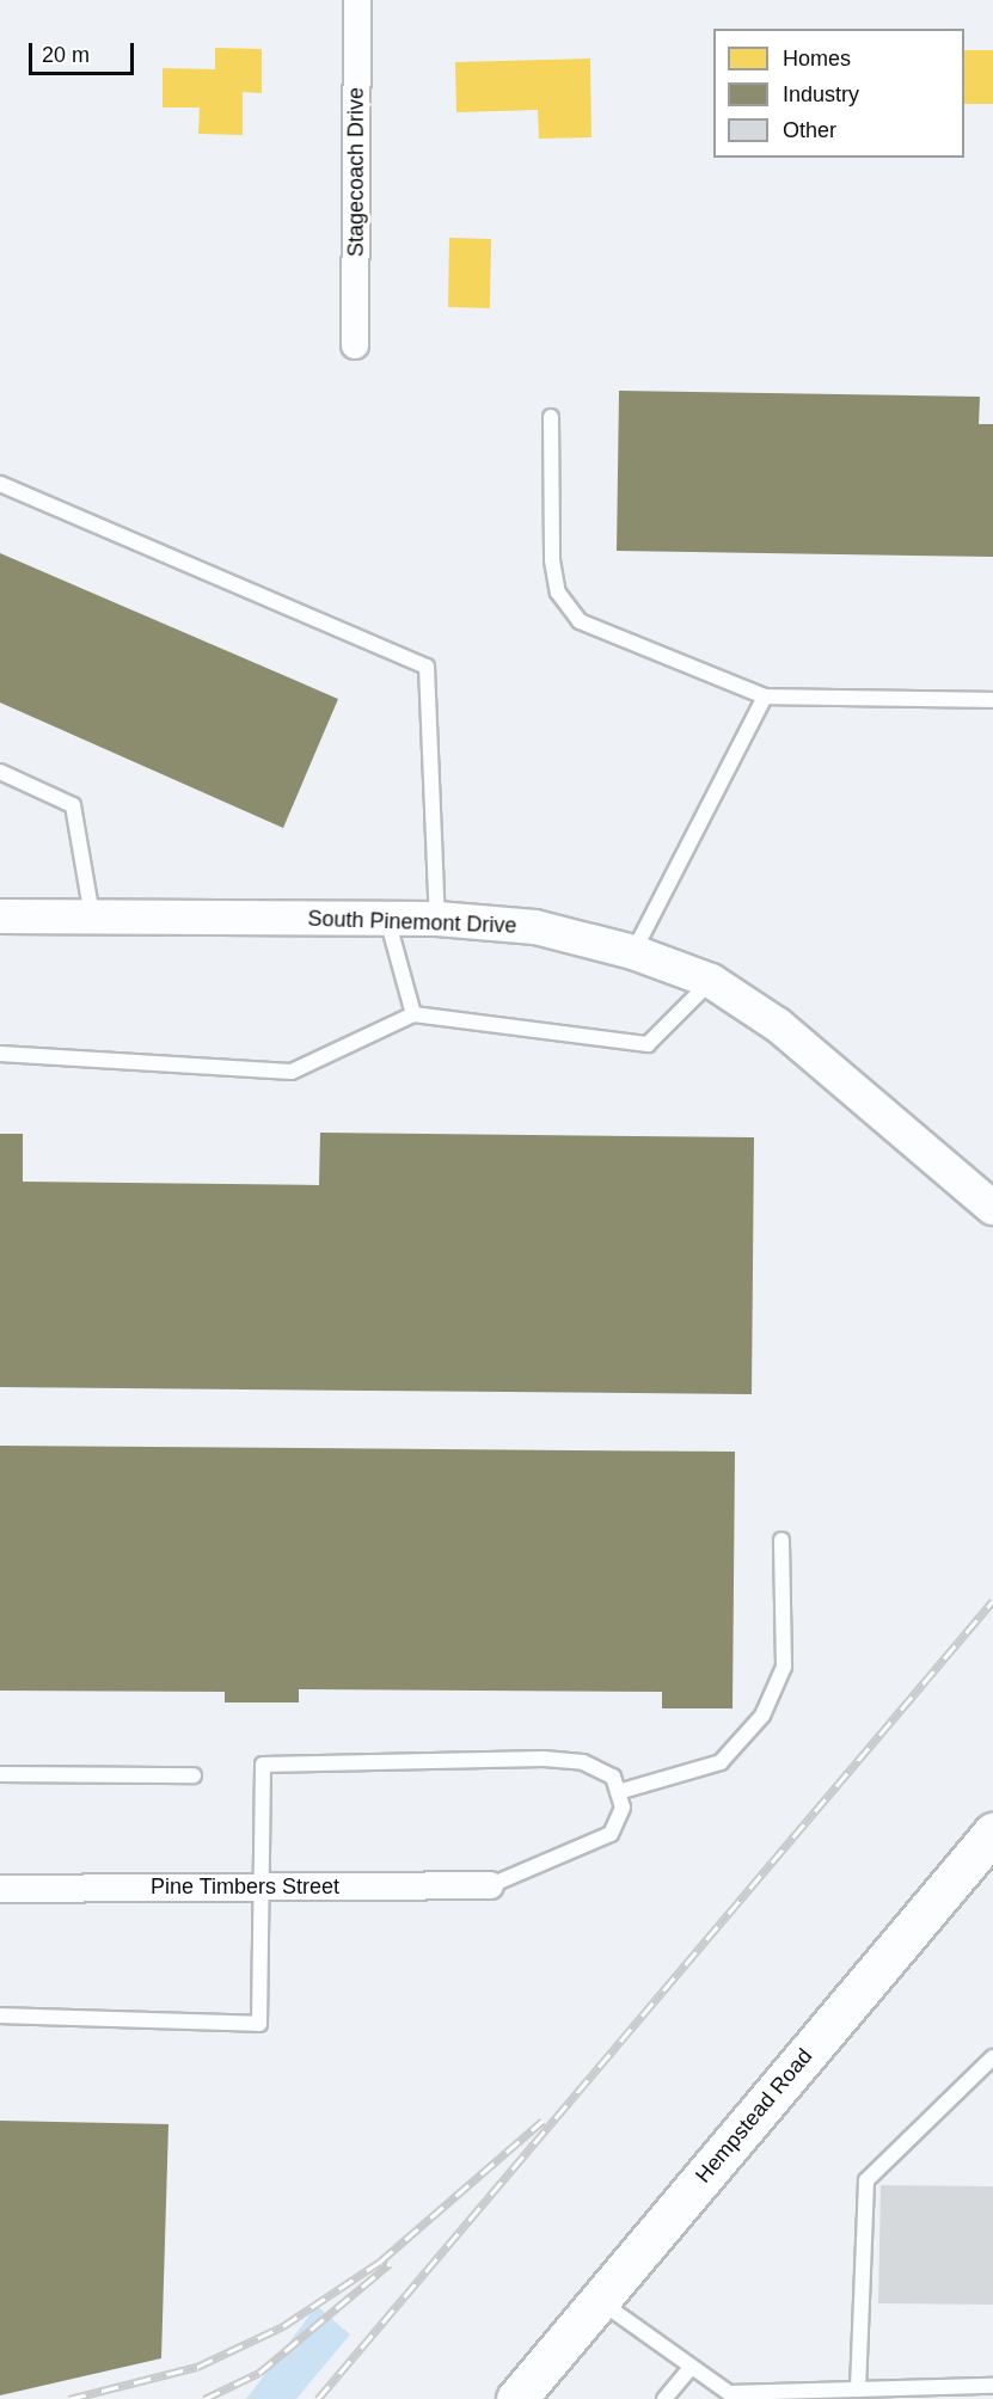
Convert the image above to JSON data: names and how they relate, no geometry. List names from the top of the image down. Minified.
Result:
{"streets":{"main road":["Hempstead Road"],"street":["Stagecoach Drive","South Pinemont Drive","Pine Timbers Street"]},"legend":["Homes","Industry","Other"],"scale_bar":"20 m"}
